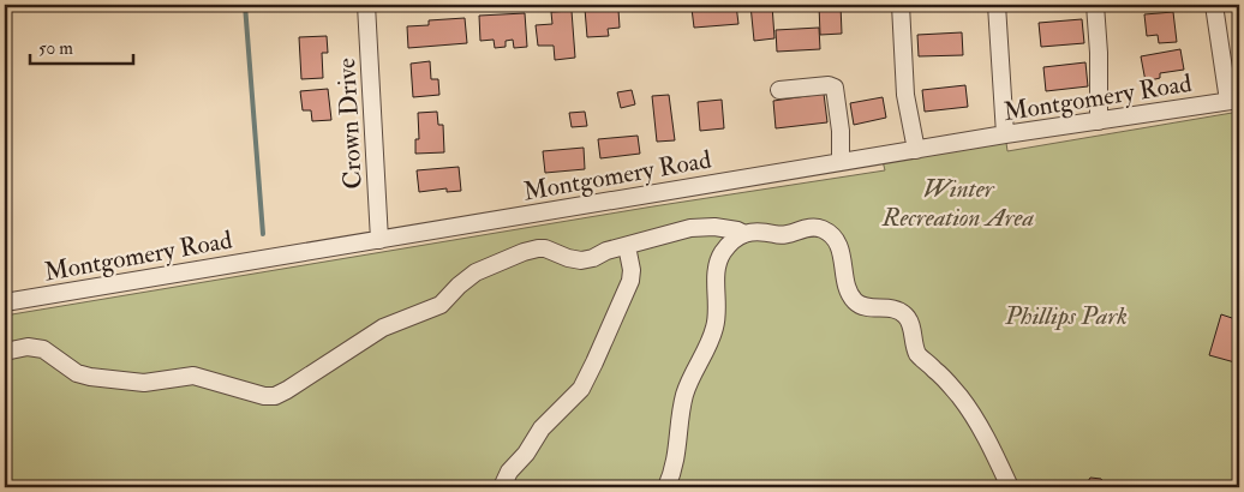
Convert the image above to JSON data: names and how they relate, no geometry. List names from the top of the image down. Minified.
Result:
{"streets":{"street":["Montgomery Road","Crown Drive"]},"crossings":[["Montgomery Road","Crown Drive"]],"parks":["Winter Recreation Area","Phillips Park"],"scale_bar":"50 m"}
